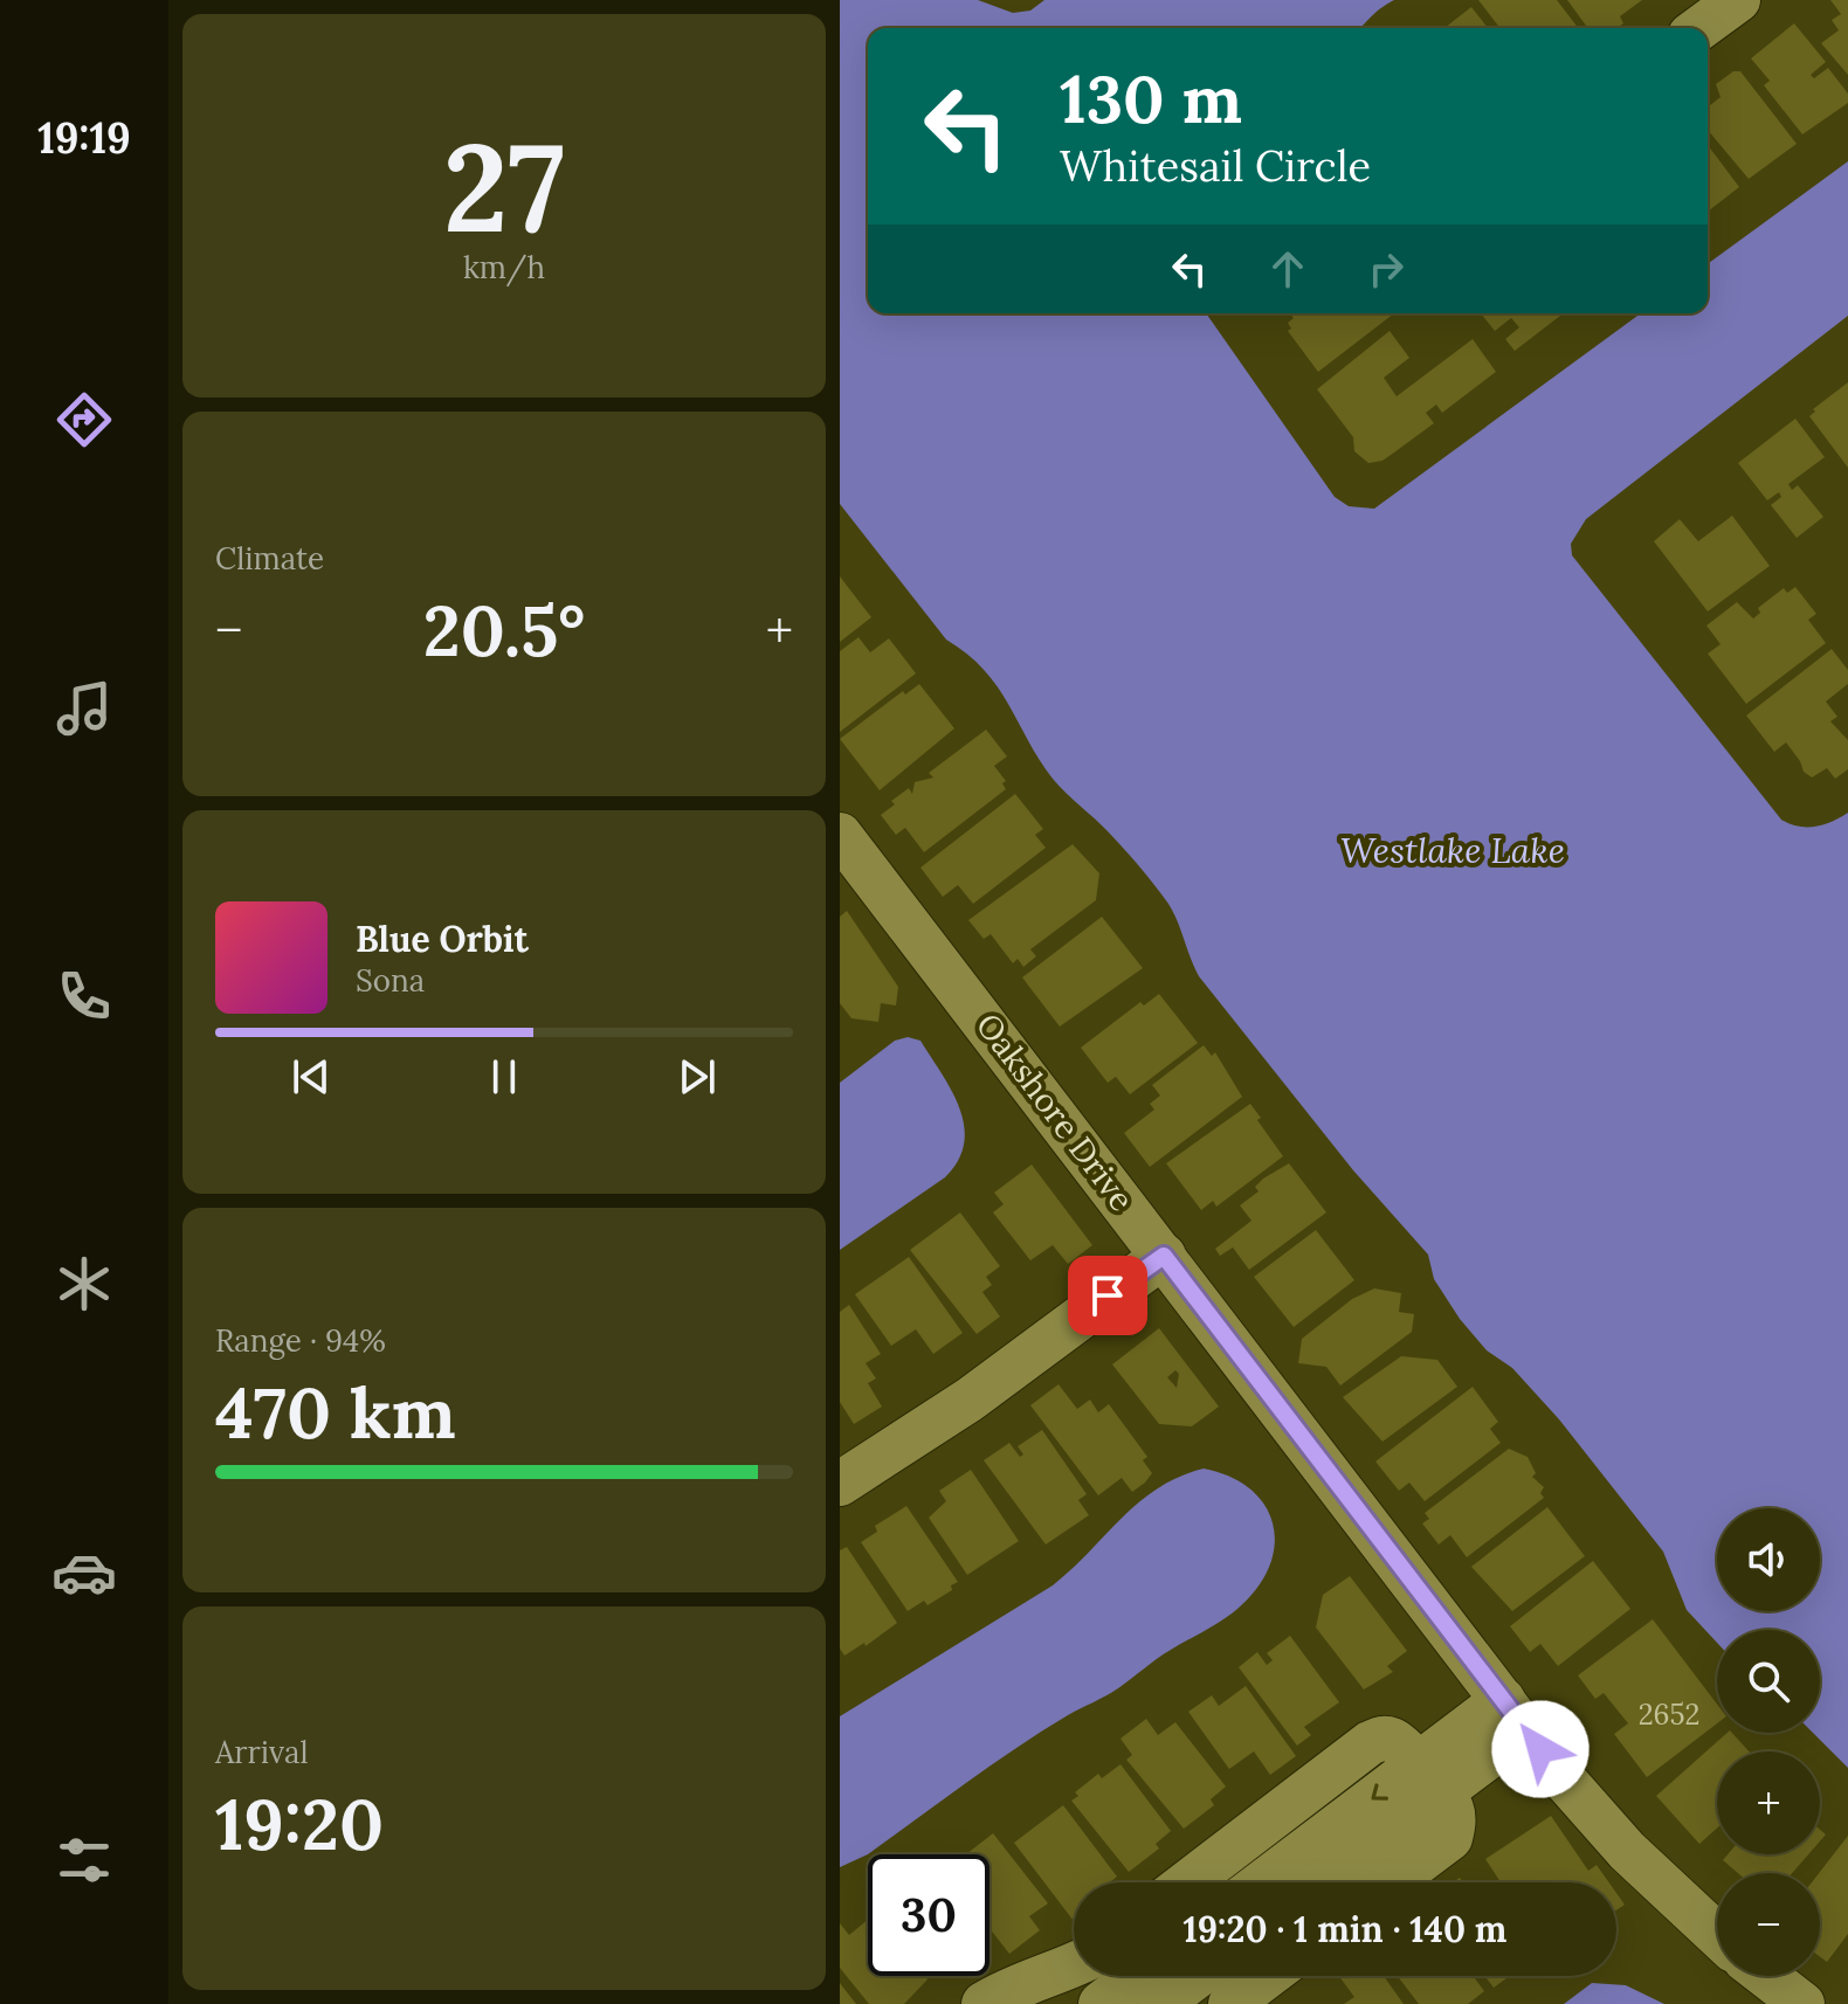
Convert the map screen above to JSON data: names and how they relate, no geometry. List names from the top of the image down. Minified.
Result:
{"streets":{"street":["Oakshore Drive"]},"water":["Westlake Lake"],"house_numbers":["2652"],"page":{"tabs":"19:19","tile":[["27","km/h"],"Climate",["Range · 94%","470 km"],["Arrival","19:20"]],"turn":["130 m","Whitesail Circle"],"heat":["−","20.5°","+"],"song":["Blue Orbit","Sona"],"map_buttons":["+","−"],"limit":"30","trip":"19:20 · 1 min · 140 m"}}
